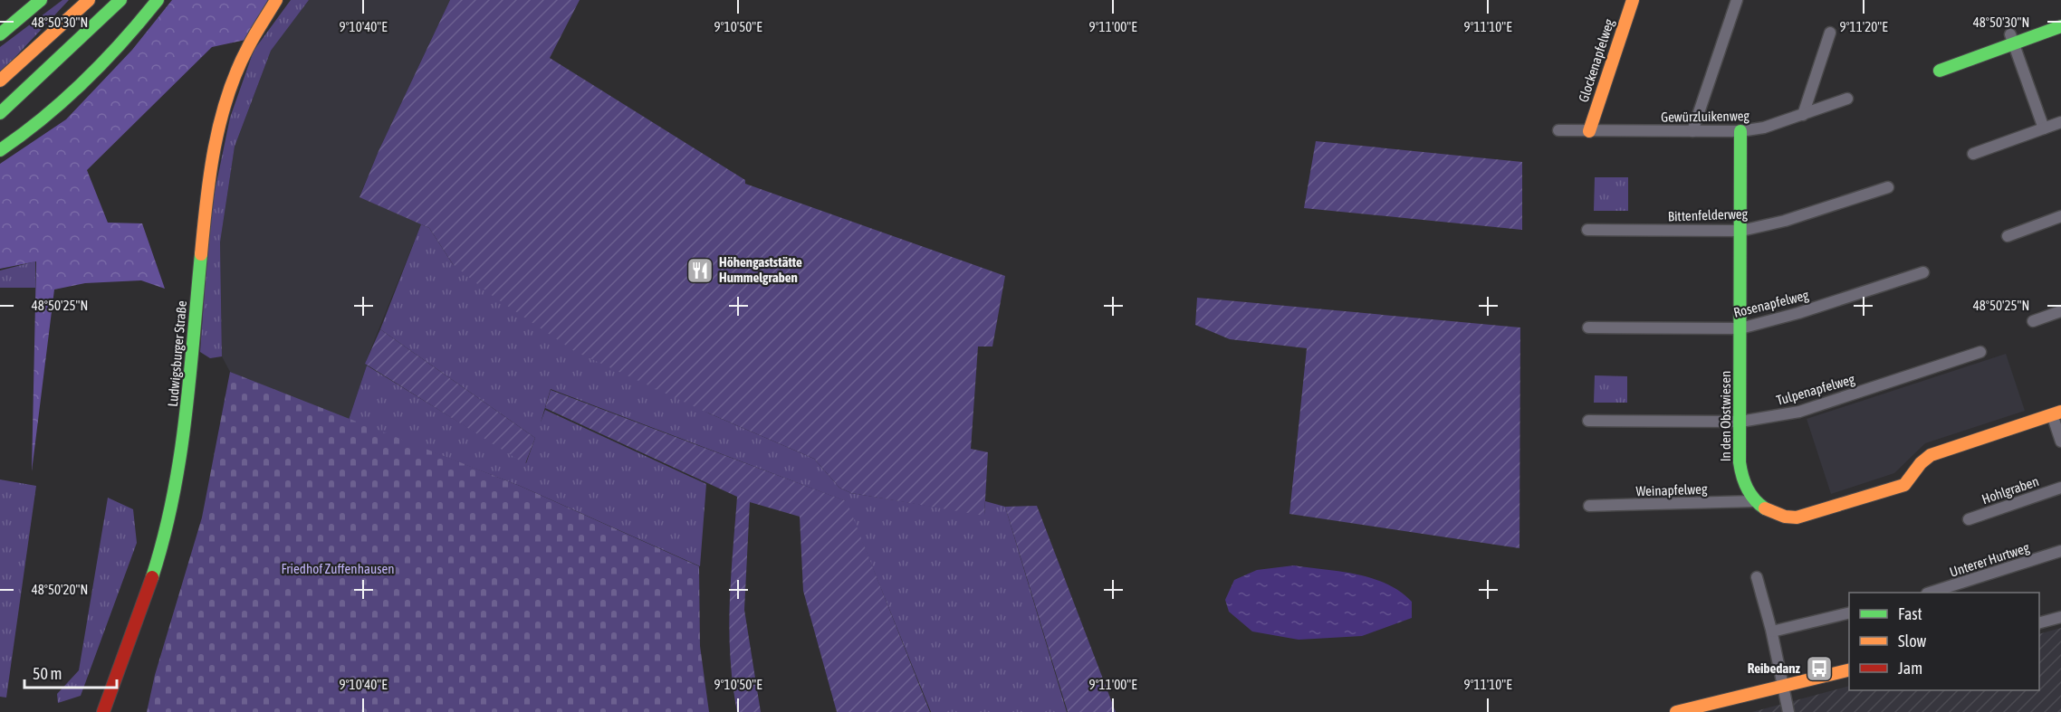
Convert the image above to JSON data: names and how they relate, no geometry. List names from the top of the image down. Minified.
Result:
{"streets":{"main road":["Glockenapfelweg","Ludwigsburger Straße","In den Obstwiesen"],"street":["Gewürzluikenweg","Bittenfelderweg","Rosenapfelweg","Tulpenapfelweg","Weinapfelweg","Hohlgraben","Unterer Hurtweg"]},"crossings":[["Glockenapfelweg","Gewürzluikenweg"],["Gewürzluikenweg","In den Obstwiesen"],["Bittenfelderweg","In den Obstwiesen"],["Rosenapfelweg","In den Obstwiesen"],["Tulpenapfelweg","In den Obstwiesen"],["In den Obstwiesen","Weinapfelweg"]],"parks":["Friedhof Zuffenhausen"],"places":{"restaurant":["Höhengaststätte Hummelgraben"],"bus stop":["Reibedanz"]},"legend":["Fast","Slow","Jam"],"scale_bar":"50 m","coordinates":["48°50'30\"N","9°10'40\"E","9°10'50\"E","9°11'00\"E","9°11'10\"E","9°11'20\"E","48°50'25\"N","48°50'20\"N"]}
